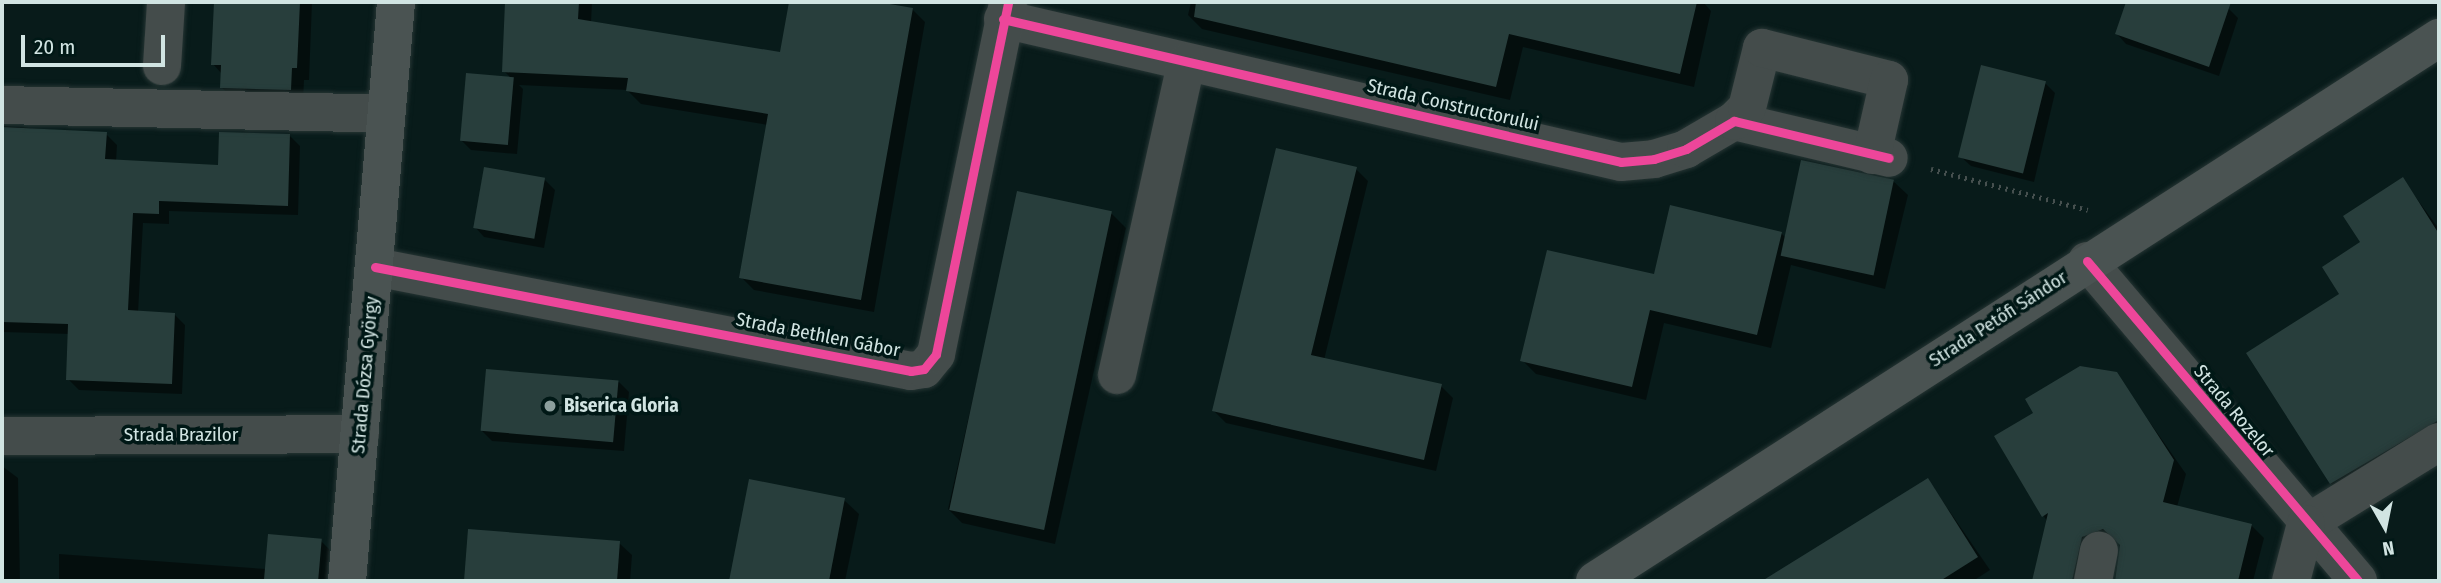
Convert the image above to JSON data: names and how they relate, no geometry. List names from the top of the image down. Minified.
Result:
{"streets":{"main road":["Strada Petőfi Sándor","Strada Dózsa György"],"street":["Strada Constructorului","Strada Bethlen Gábor","Strada Rozelor","Strada Brazilor"]},"crossings":[["Strada Constructorului","Strada Bethlen Gábor"],["Strada Petőfi Sándor","Strada Rozelor"],["Strada Bethlen Gábor","Strada Dózsa György"],["Strada Dózsa György","Strada Brazilor"]],"places":["Biserica Gloria"],"scale_bar":"20 m","north":"bottom"}
